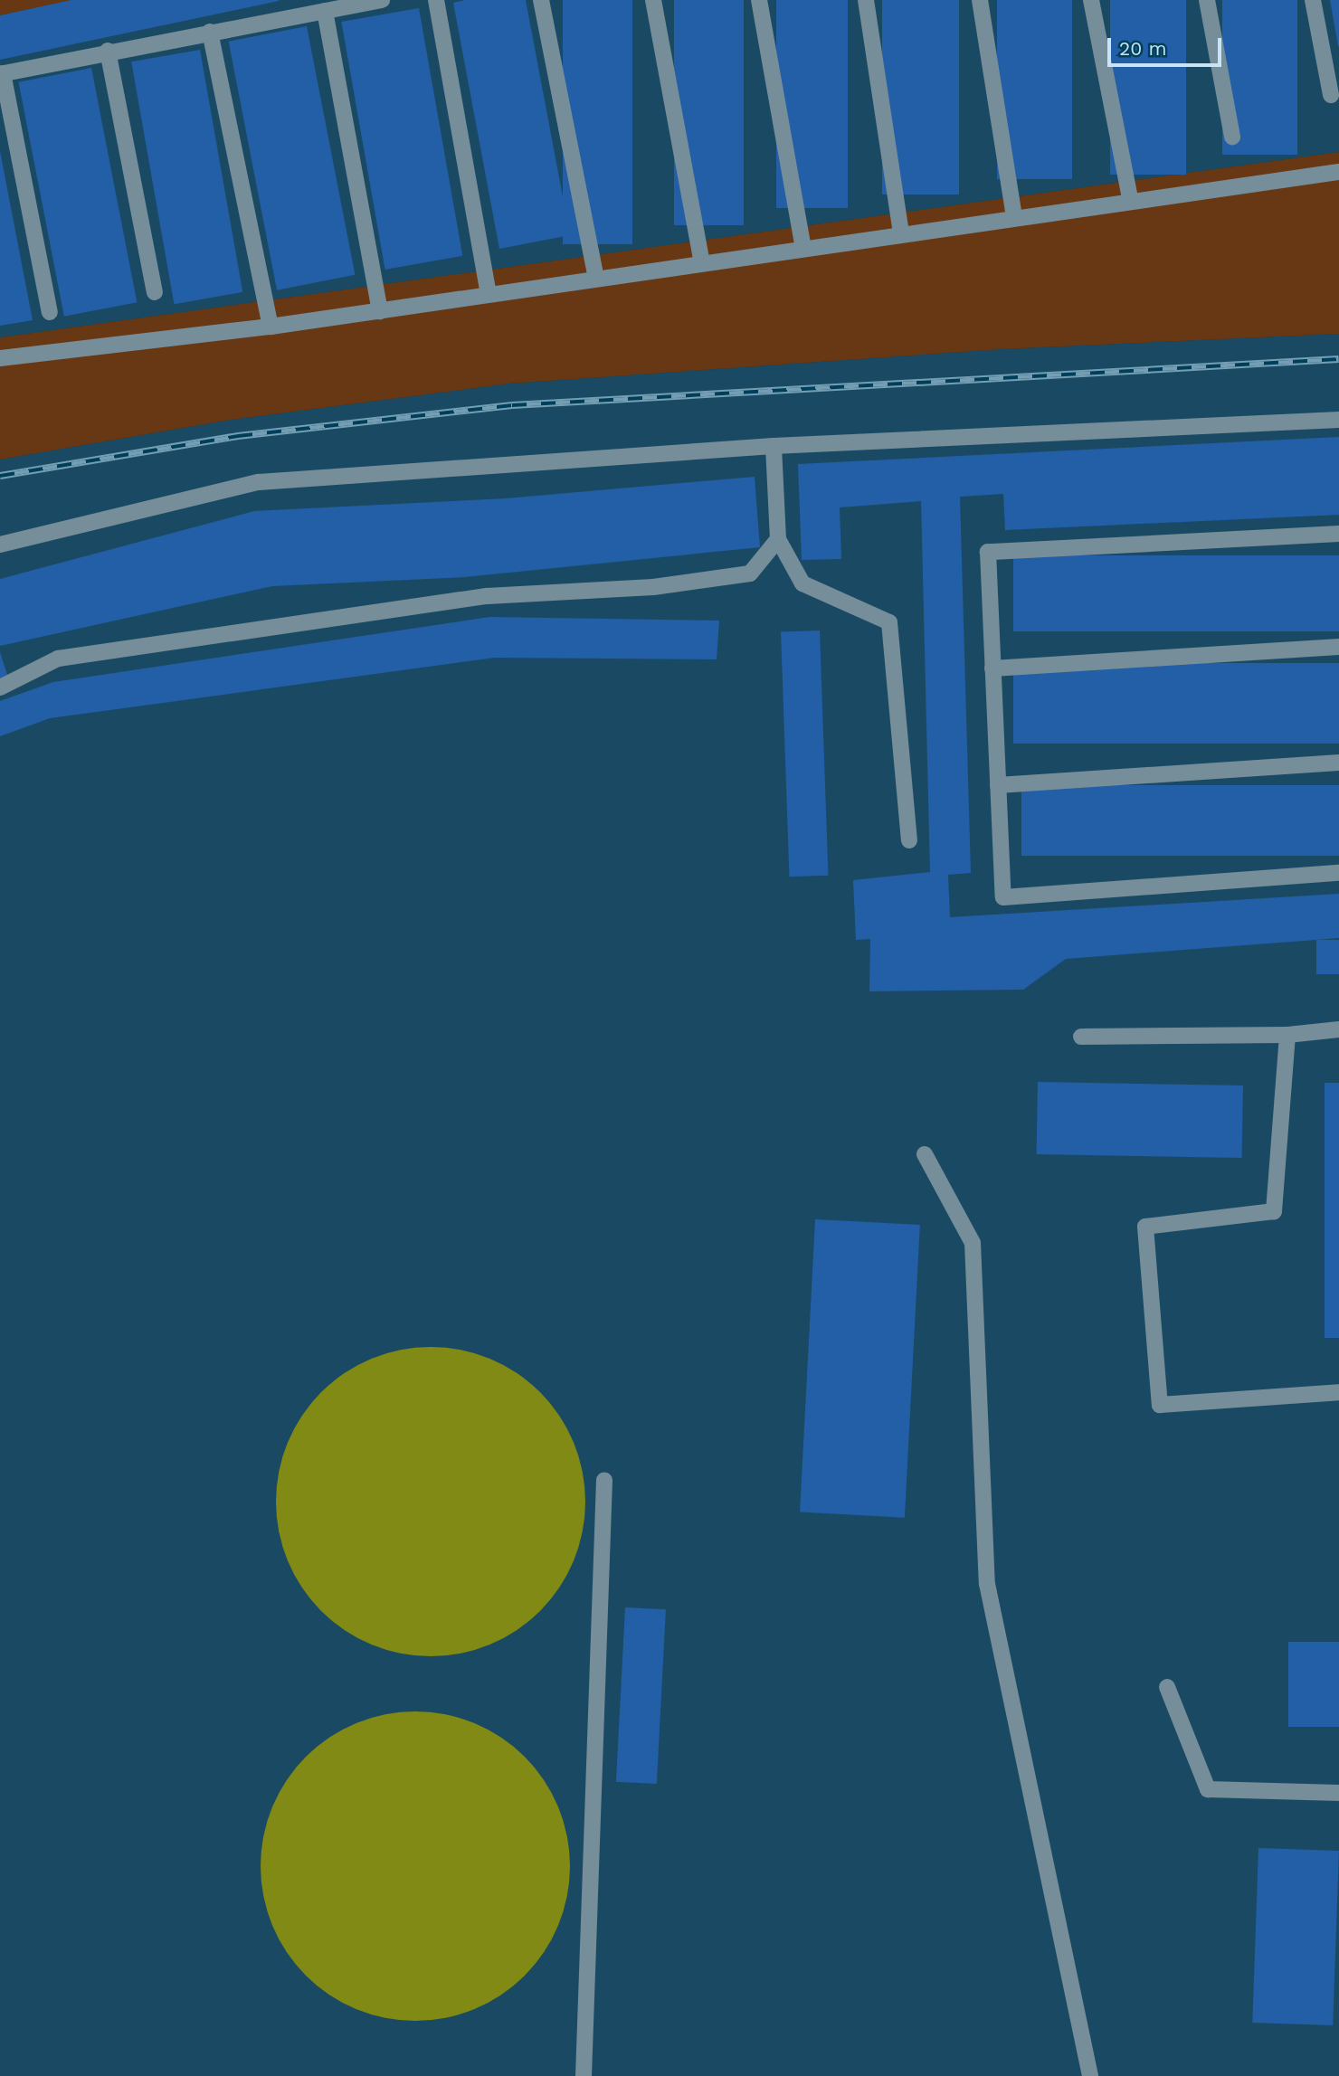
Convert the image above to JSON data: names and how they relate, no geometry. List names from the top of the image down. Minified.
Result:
{"scale_bar":"20 m"}
